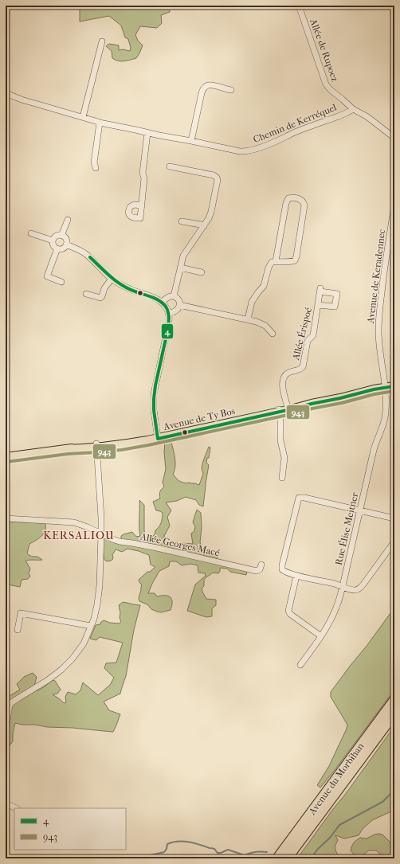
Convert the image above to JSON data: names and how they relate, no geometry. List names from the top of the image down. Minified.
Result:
{"streets":{"highway":["Avenue du Morbihan"],"main road":["Avenue de Ty Bos"],"street":["Allée de Rupoez","Chemin de Kerréquel","Avenue de Keradennec","Allée Érispoé","Rue Élise Meitner","Allée Georges Macé"]},"crossings":[["Allée de Rupoez","Chemin de Kerréquel"],["Avenue de Keradennec","Avenue de Ty Bos"],["Avenue de Keradennec","Rue Élise Meitner"],["Allée Érispoé","Avenue de Ty Bos"],["Avenue de Ty Bos","Rue Élise Meitner"]],"districts":["KERSALIOU"],"lines":["transit line 4","transit line 943"],"legend":["4","943"]}
